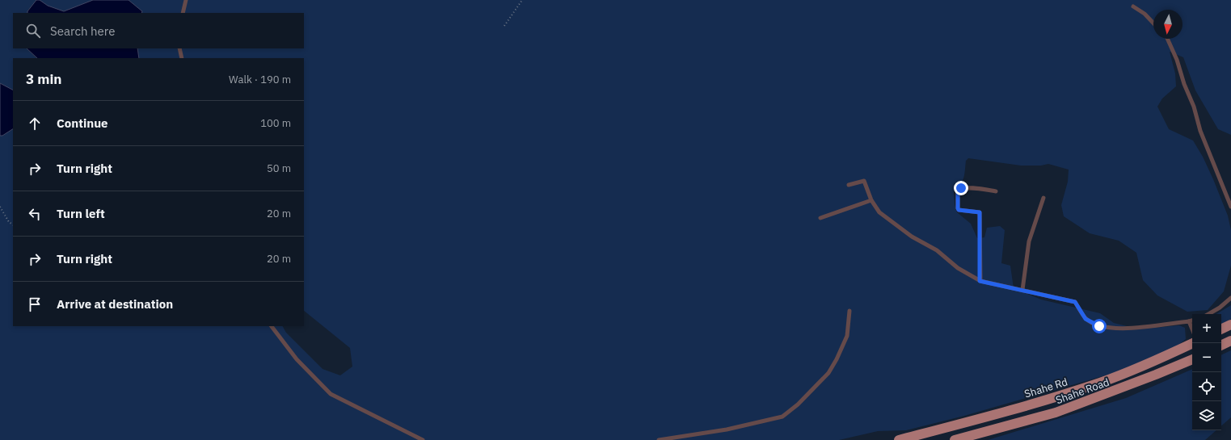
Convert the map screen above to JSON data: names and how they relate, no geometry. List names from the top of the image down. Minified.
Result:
{"streets":{"main road":["Shahe Rd","Shahe Road"]},"north":"bottom","page":{"search":"Search here","heading":["3 min","Walk · 190 m"],"list":[["Continue","100 m"],["Turn right","50 m"],["Turn left","20 m"],["Turn right","20 m"],"Arrive at destination"],"map_buttons":["+","−"]}}
